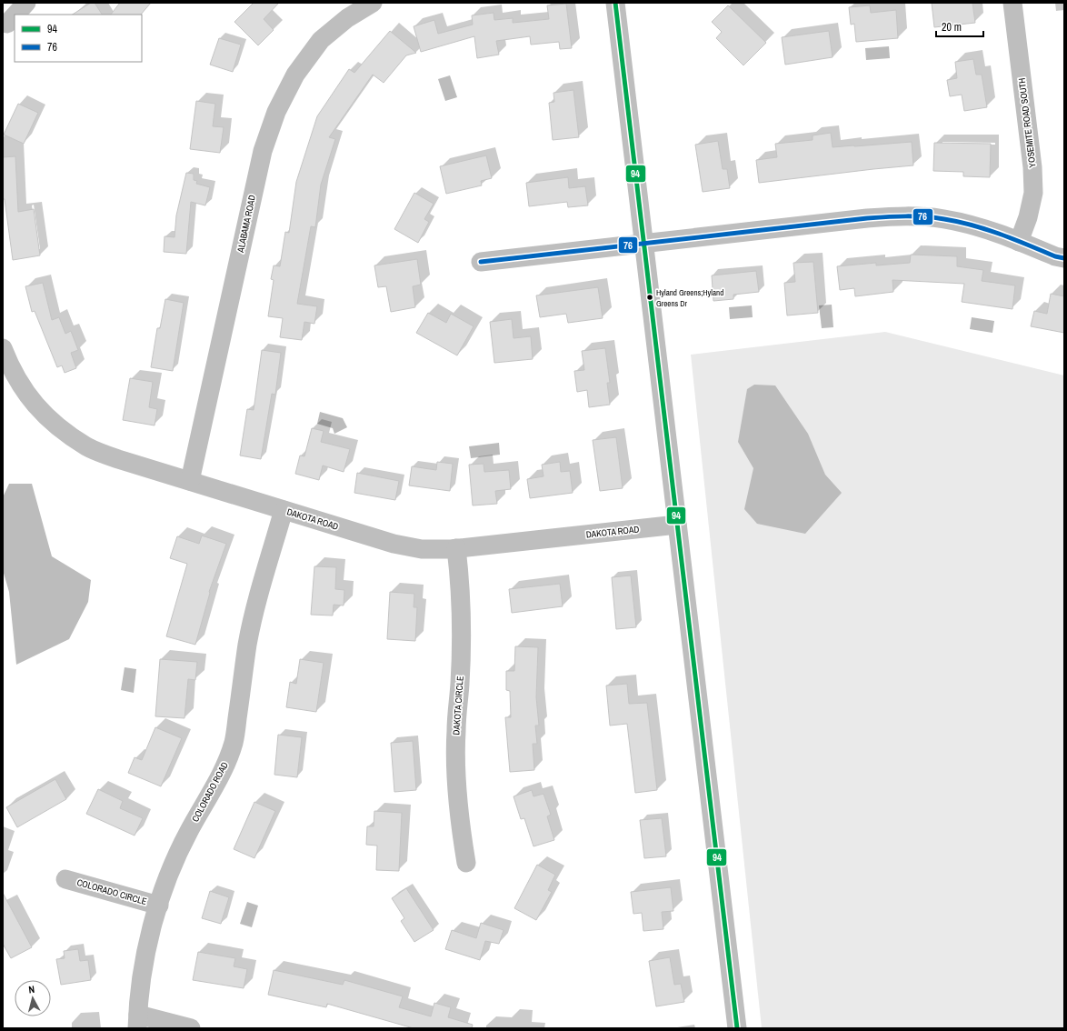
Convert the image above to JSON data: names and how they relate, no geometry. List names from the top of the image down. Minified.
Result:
{"streets":{"street":["YOSEMITE ROAD SOUTH","ALABAMA ROAD","DAKOTA ROAD","DAKOTA CIRCLE","COLORADO ROAD","COLORADO CIRCLE"]},"crossings":[["ALABAMA ROAD","DAKOTA ROAD"],["DAKOTA ROAD","DAKOTA CIRCLE"],["DAKOTA ROAD","COLORADO ROAD"],["COLORADO ROAD","COLORADO CIRCLE"]],"places":["Hyland Greens;Hyland Greens Dr"],"lines":["transit line 94","transit line 76"],"legend":["94","76"],"scale_bar":"20 m","north":"top"}
